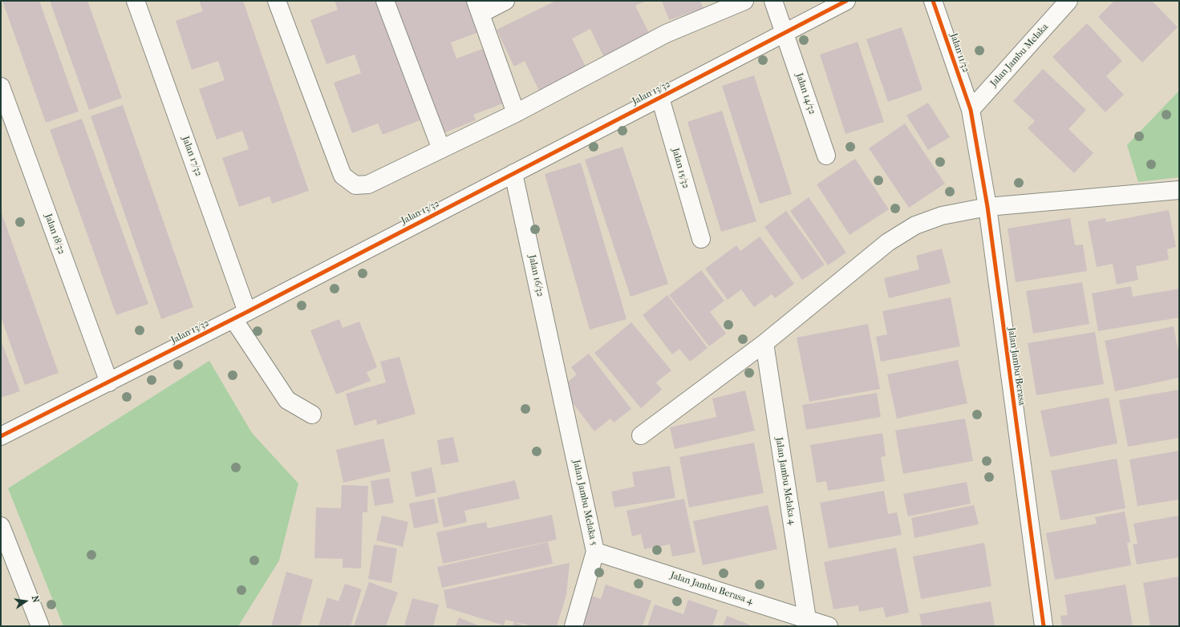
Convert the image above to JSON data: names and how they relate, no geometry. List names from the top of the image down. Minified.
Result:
{"streets":{"street":["Jalan 11/32","Jalan Jambu Melaka","Jalan 13/32","Jalan 14/32","Jalan 17/32","Jalan 15/32","Jalan 18/32","Jalan 16/32","Jalan Jambu Berasa","Jalan Jambu Melaka 4","Jalan Jambu Melaka 5","Jalan Jambu Berasa 4"]},"crossings":[["Jalan 11/32","Jalan Jambu Melaka"],["Jalan 11/32","Jalan Jambu Berasa"],["Jalan Jambu Melaka","Jalan Jambu Berasa"],["Jalan 13/32","Jalan 14/32"],["Jalan 13/32","Jalan 17/32"],["Jalan 13/32","Jalan 15/32"],["Jalan 13/32","Jalan 18/32"],["Jalan 13/32","Jalan 16/32"],["Jalan 16/32","Jalan Jambu Melaka 5"],["Jalan Jambu Melaka 4","Jalan Jambu Berasa 4"],["Jalan Jambu Melaka 5","Jalan Jambu Berasa 4"]],"north":"right"}
